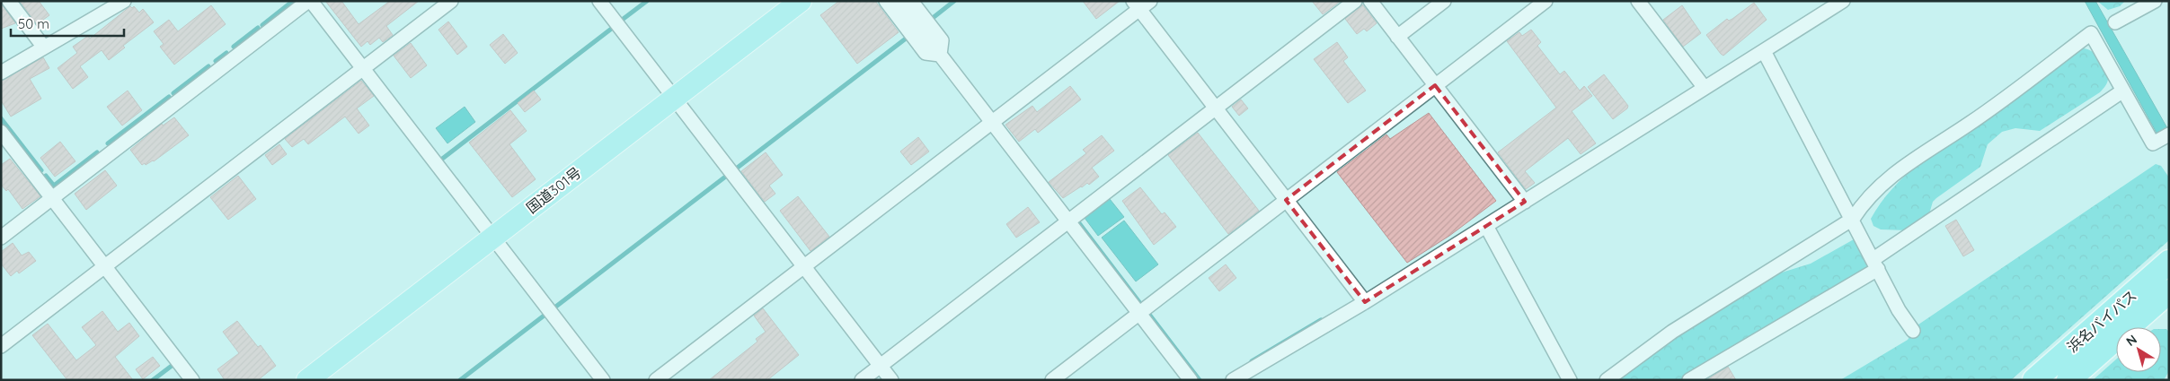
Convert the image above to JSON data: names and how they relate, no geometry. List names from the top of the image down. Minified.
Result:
{"streets":{"highway":["国道301号","浜名バイパス"]},"scale_bar":"50 m","north":"top left"}
